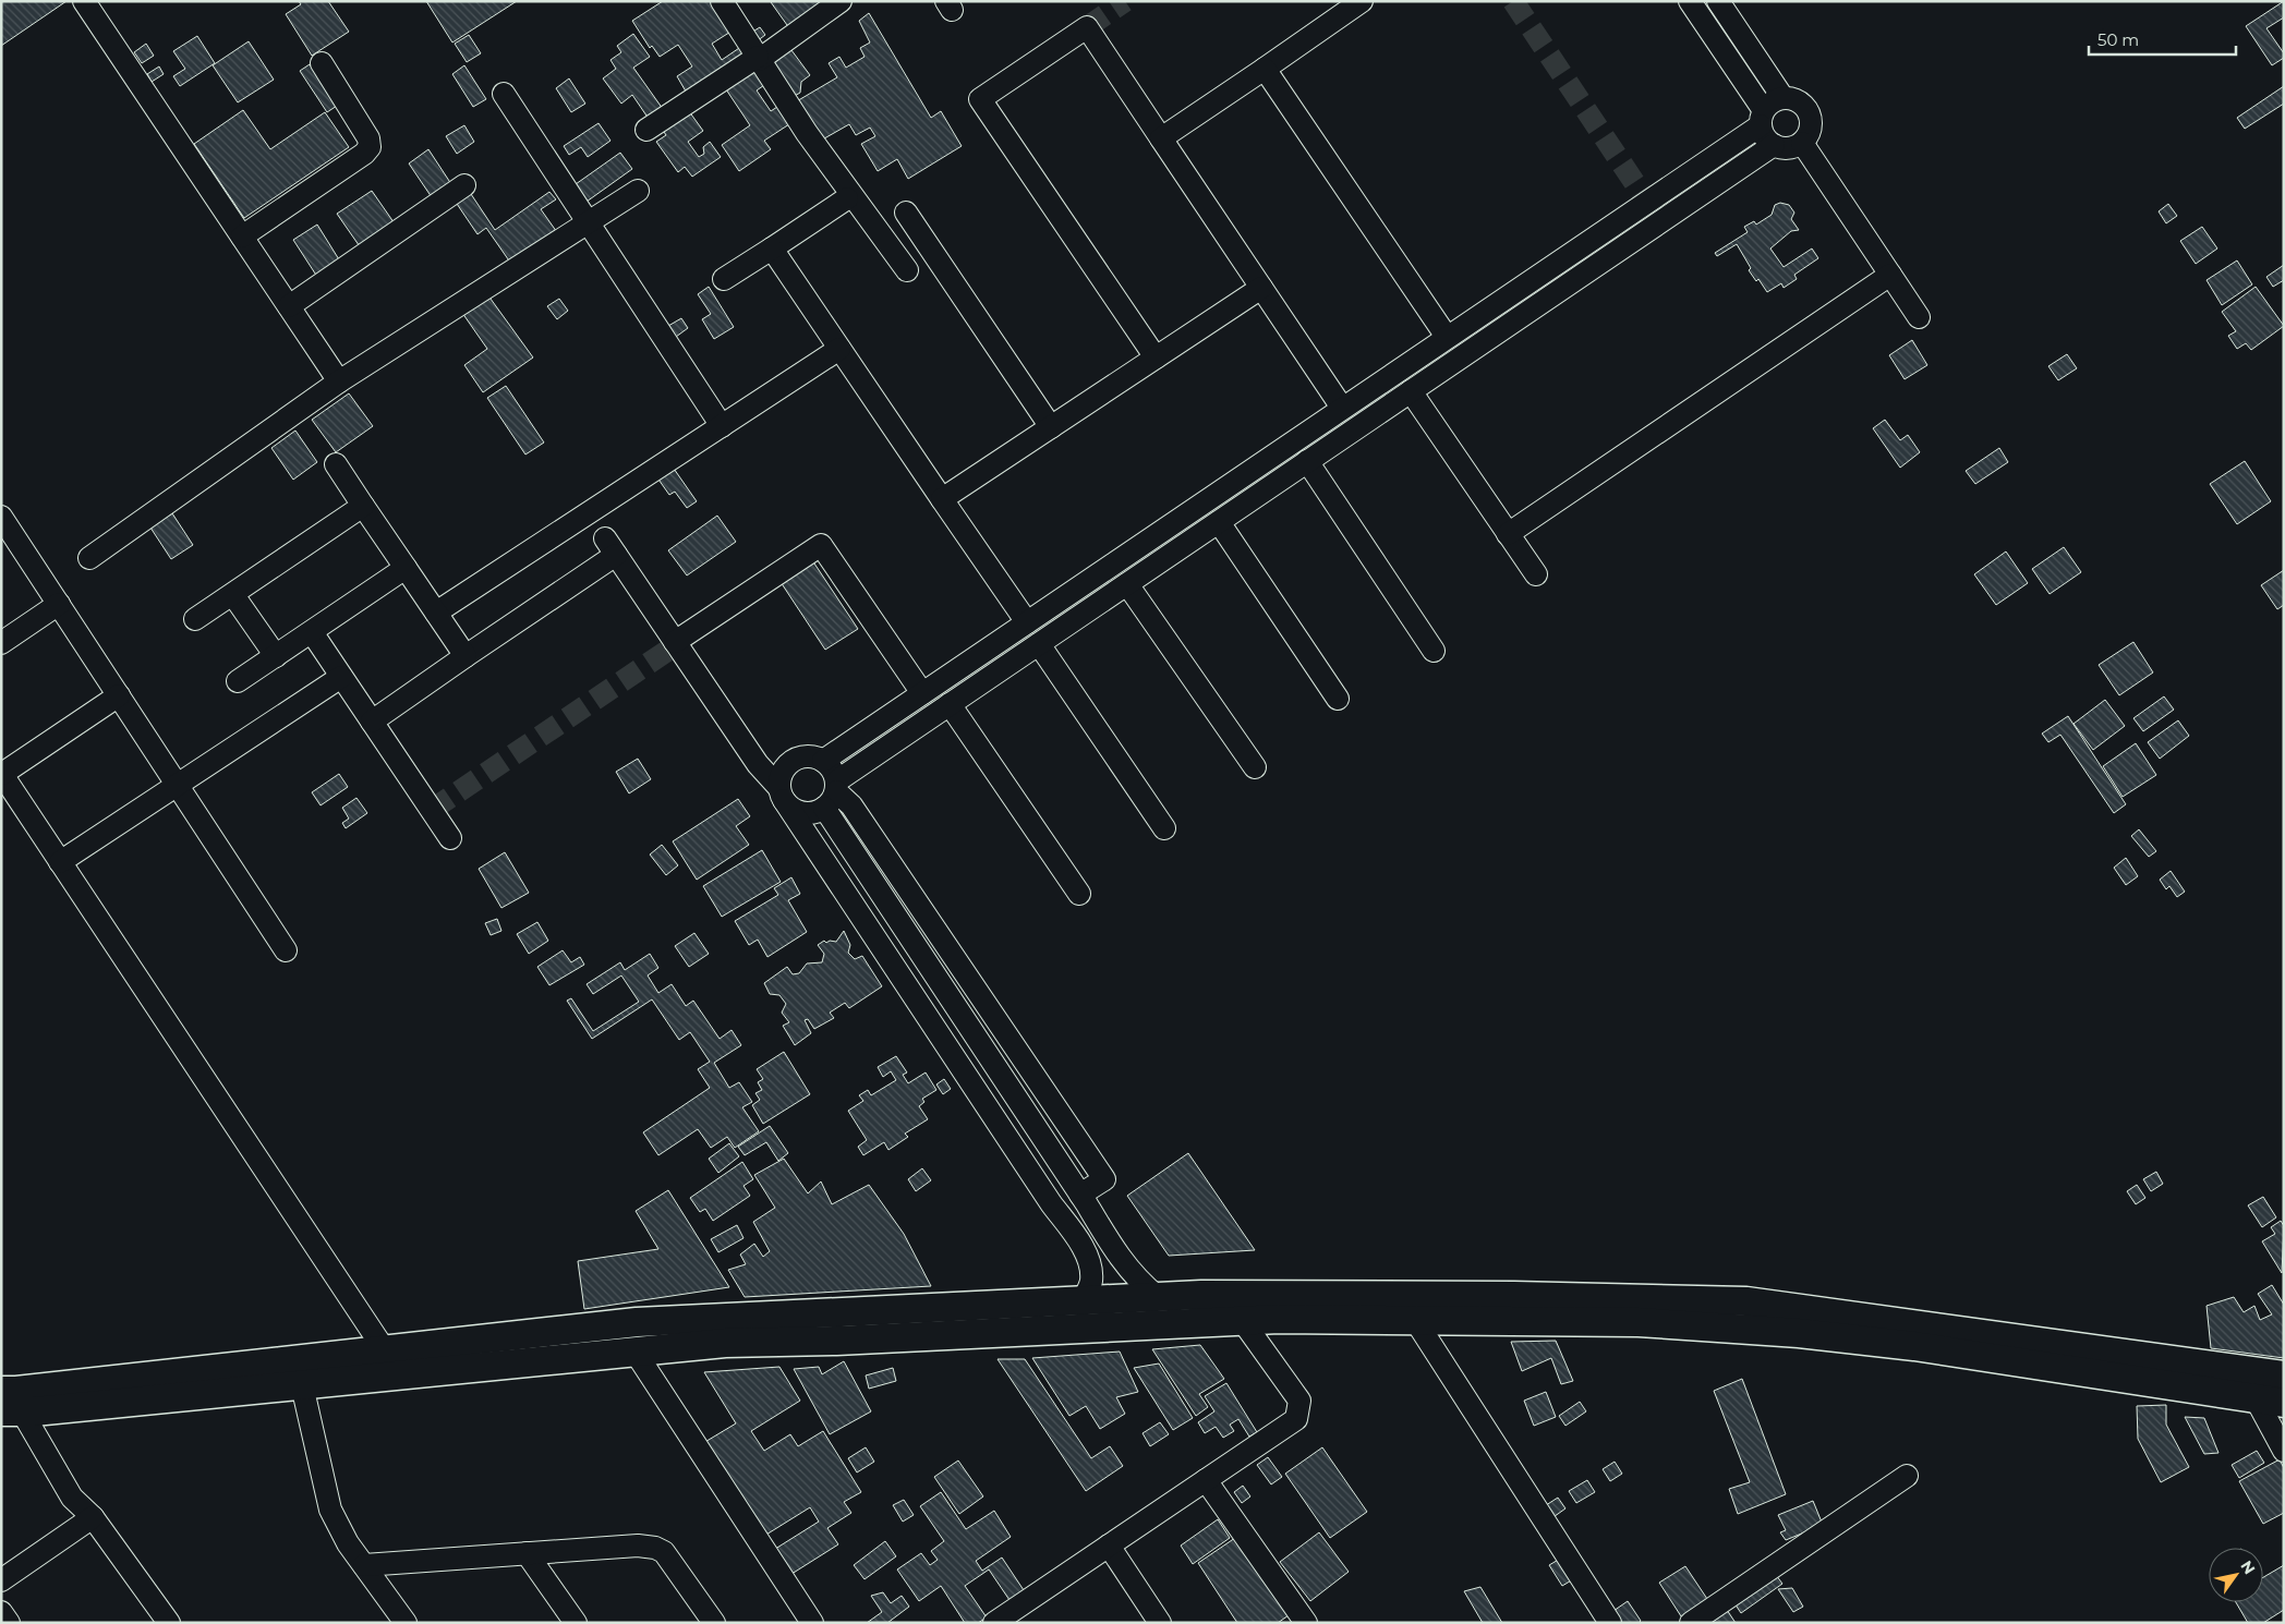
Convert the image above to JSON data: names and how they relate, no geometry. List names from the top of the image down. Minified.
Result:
{"scale_bar":"50 m","north":"top right"}
